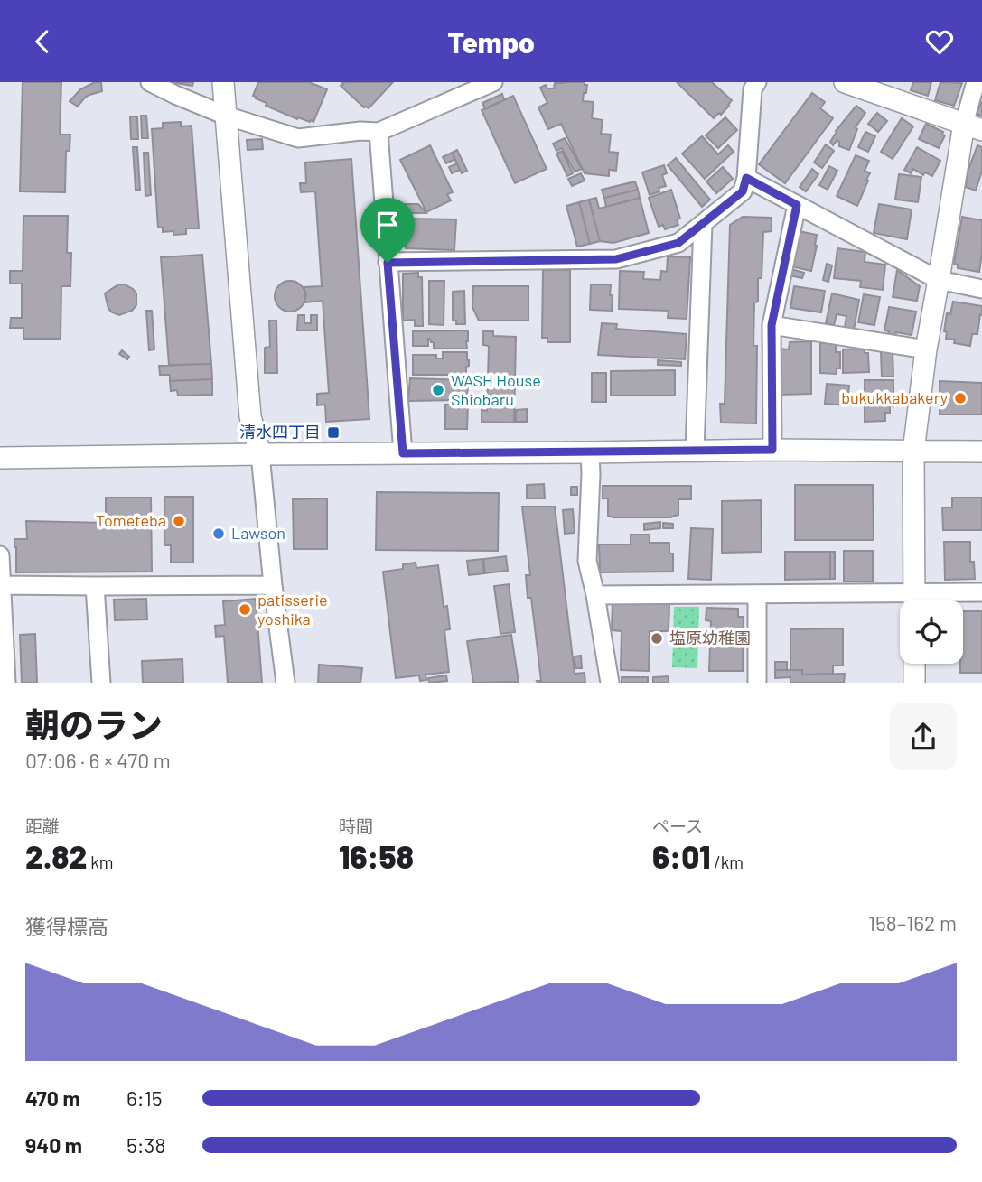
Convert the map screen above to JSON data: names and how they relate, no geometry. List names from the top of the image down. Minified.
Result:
{"places":{"other":["WASH House Shiobaru","bukukkabakery","Tometeba","Lawson","patisserie yoshika","塩原幼稚園"],"transit":["清水四丁目"]},"page":{"header":"Tempo","heading":["朝のラン","07:06 · 6 × 470 m"],"stats":[["距離","2.82 km"],["時間","16:58"],["ペース","6:01 /km"]],"chart":["獲得標高","158–162 m"],"list":[{"name":"470 m","note":"6:15"},{"name":"940 m","note":"5:38"}]}}
